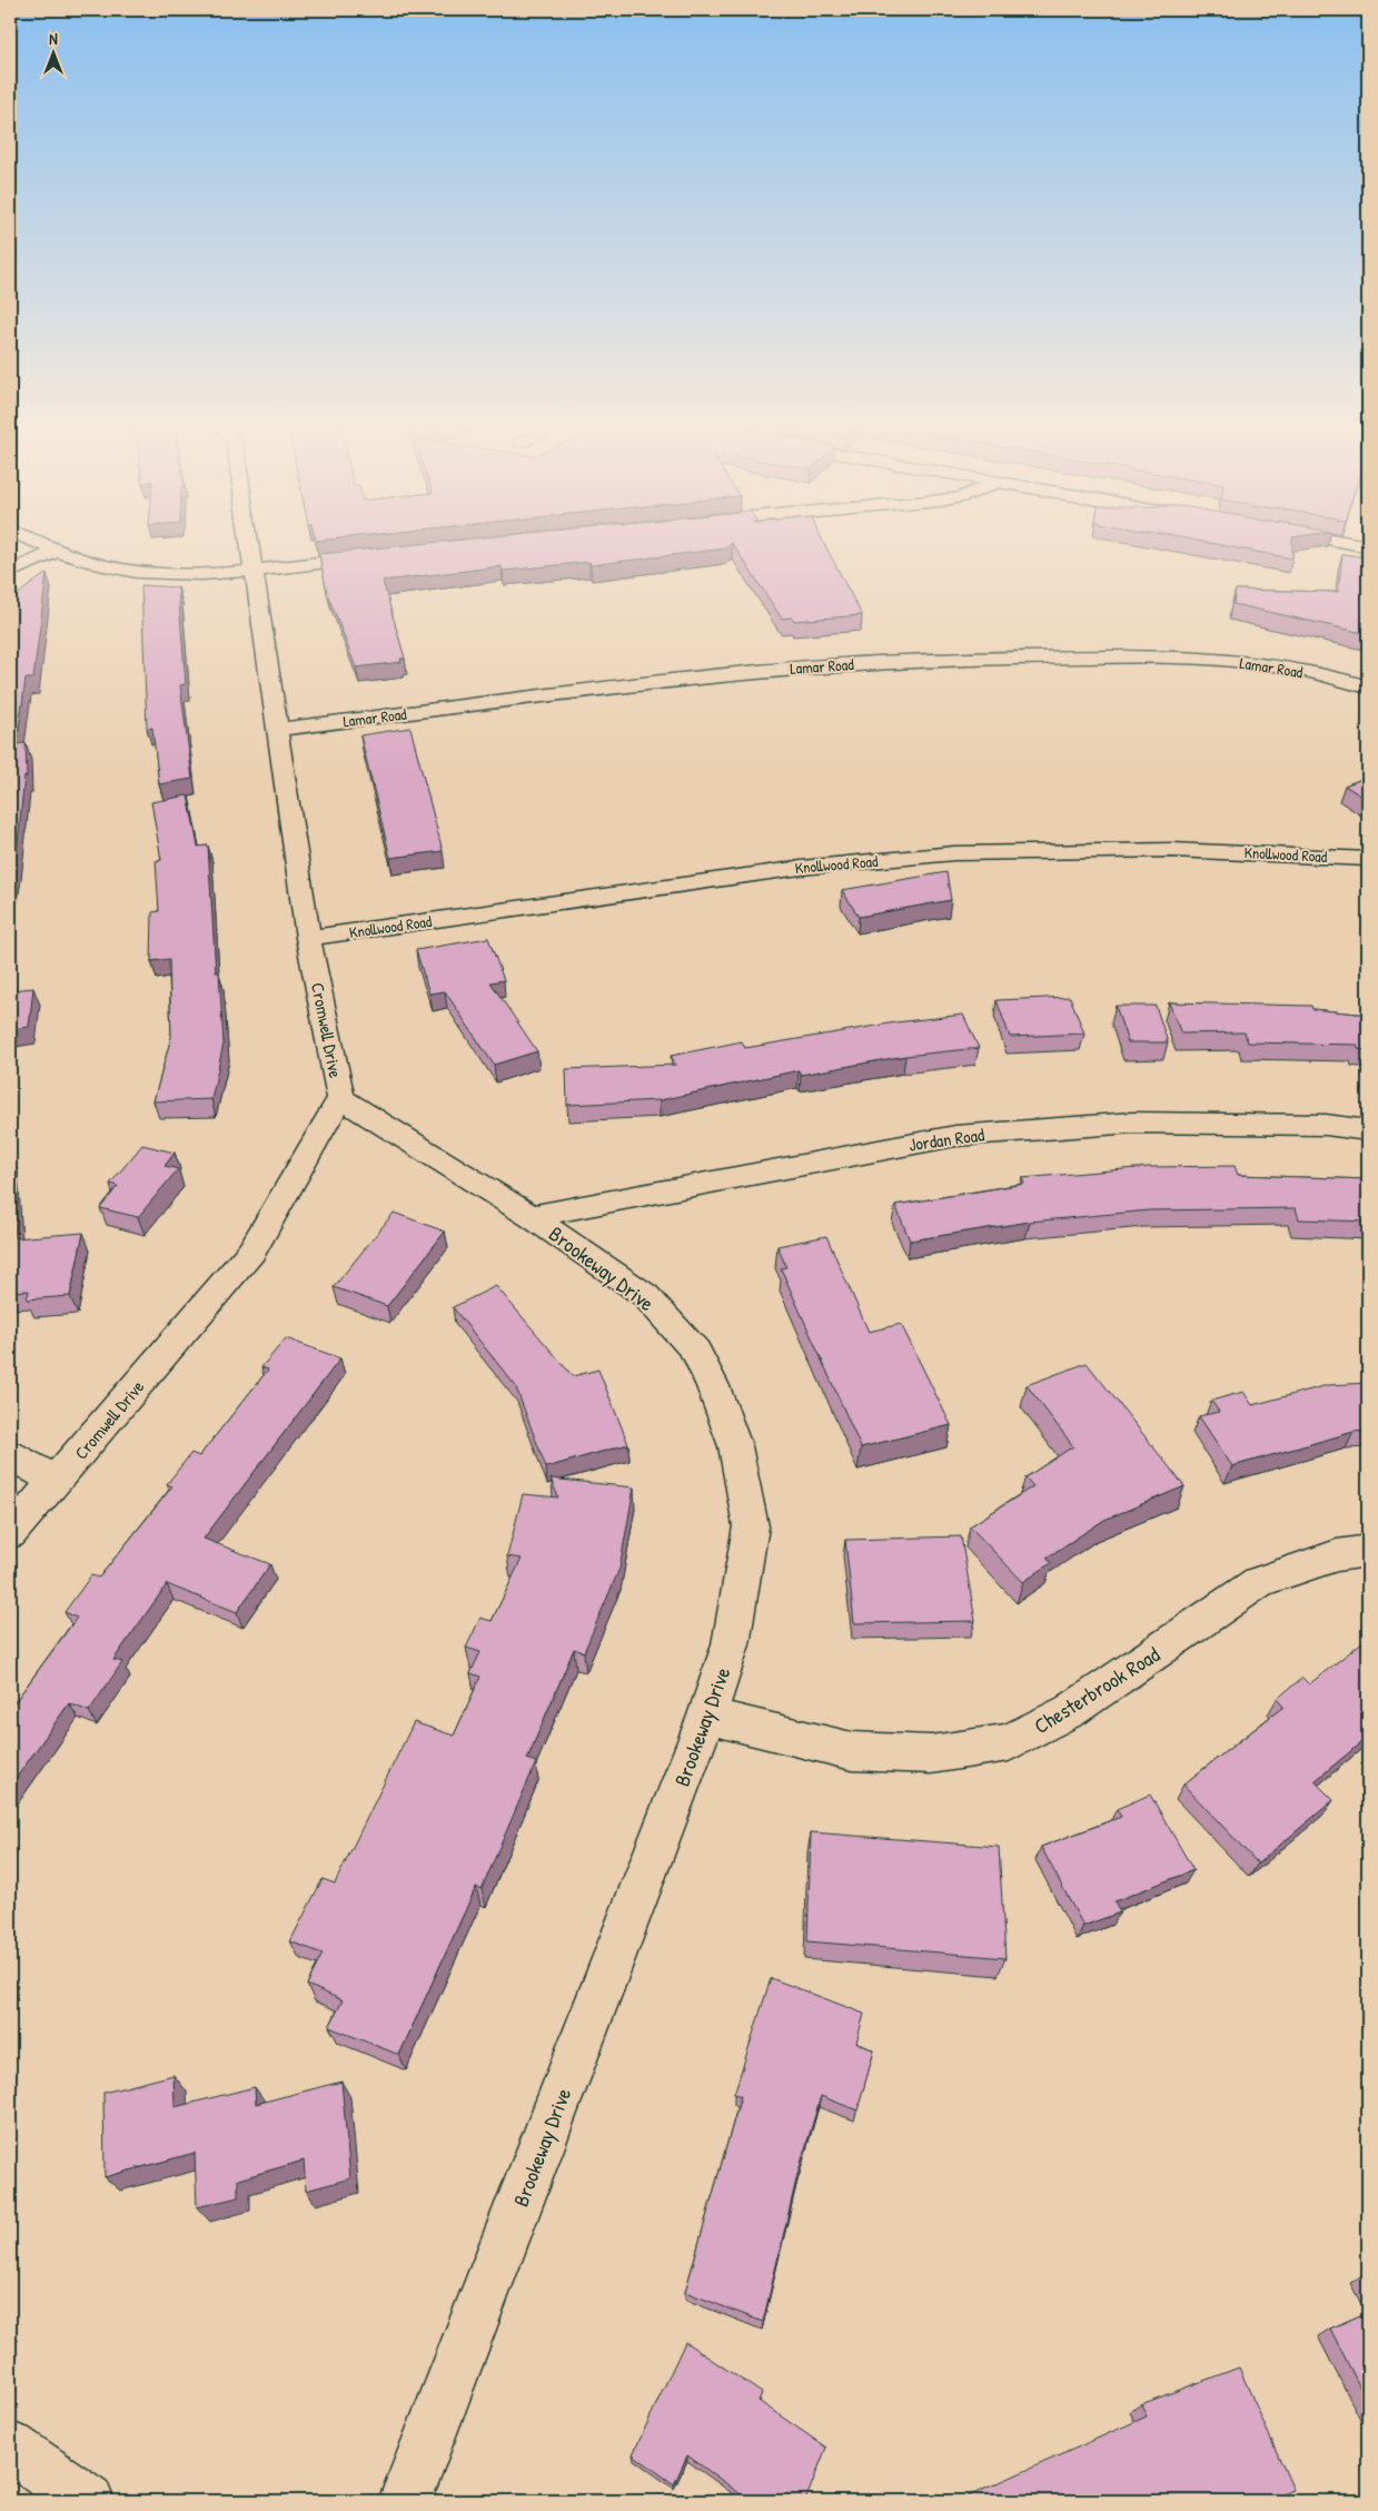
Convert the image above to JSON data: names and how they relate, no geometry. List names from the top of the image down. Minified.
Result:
{"streets":{"street":["Lamar Road","Knollwood Road","Cromwell Drive","Jordan Road","Brookeway Drive","Chesterbrook Road"]},"crossings":[["Lamar Road","Cromwell Drive"],["Knollwood Road","Cromwell Drive"],["Cromwell Drive","Brookeway Drive"],["Jordan Road","Brookeway Drive"],["Brookeway Drive","Chesterbrook Road"]],"north":"top"}
